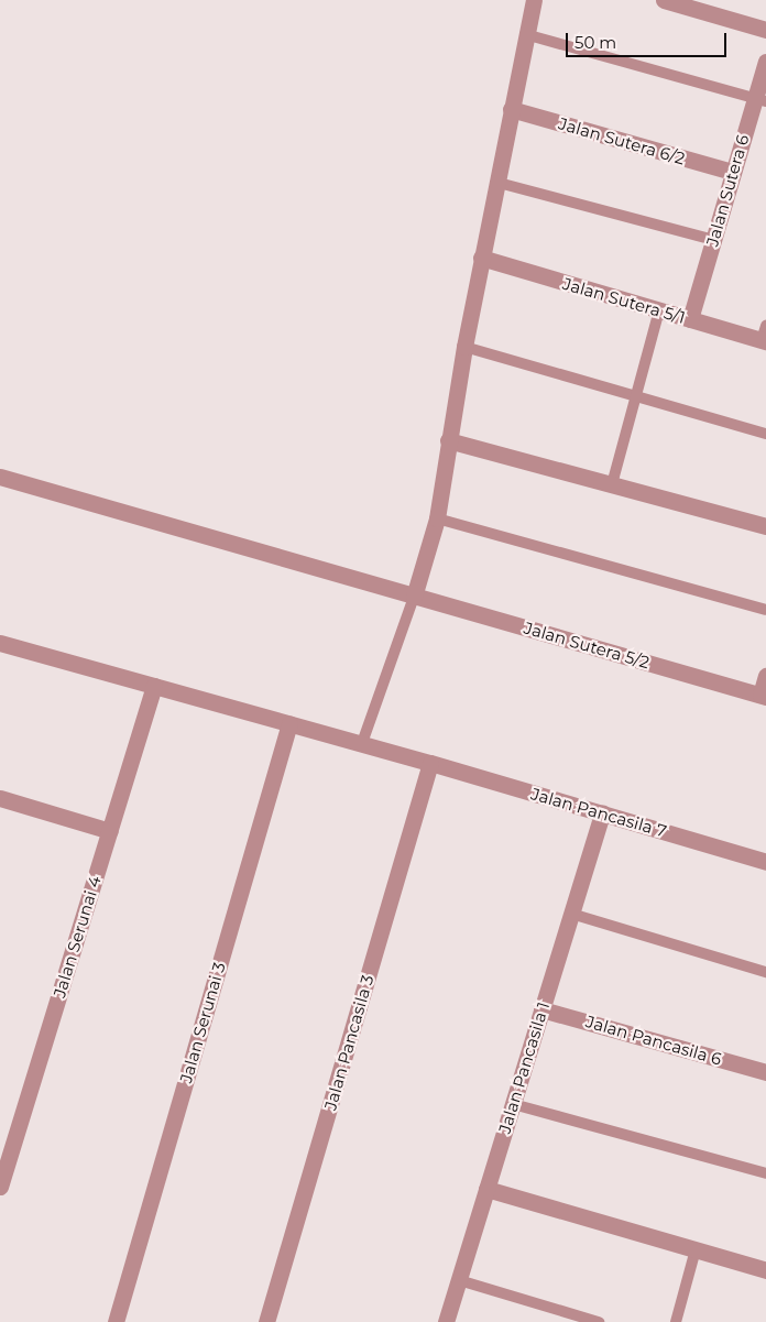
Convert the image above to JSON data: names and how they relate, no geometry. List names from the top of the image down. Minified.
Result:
{"streets":{"street":["Jalan Sutera 6/2","Jalan Sutera 6","Jalan Sutera 5/1","Jalan Sutera 5/2","Jalan Pancasila 7","Jalan Serunai 4","Jalan Serunai 3","Jalan Pancasila 6","Jalan Pancasila 3","Jalan Pancasila 1"]},"crossings":[["Jalan Sutera 6/2","Jalan Sutera 6"],["Jalan Sutera 6","Jalan Sutera 5/1"],["Jalan Pancasila 7","Jalan Serunai 4"],["Jalan Pancasila 7","Jalan Serunai 3"],["Jalan Pancasila 7","Jalan Pancasila 3"],["Jalan Pancasila 7","Jalan Pancasila 1"],["Jalan Pancasila 6","Jalan Pancasila 1"]],"scale_bar":"50 m"}
